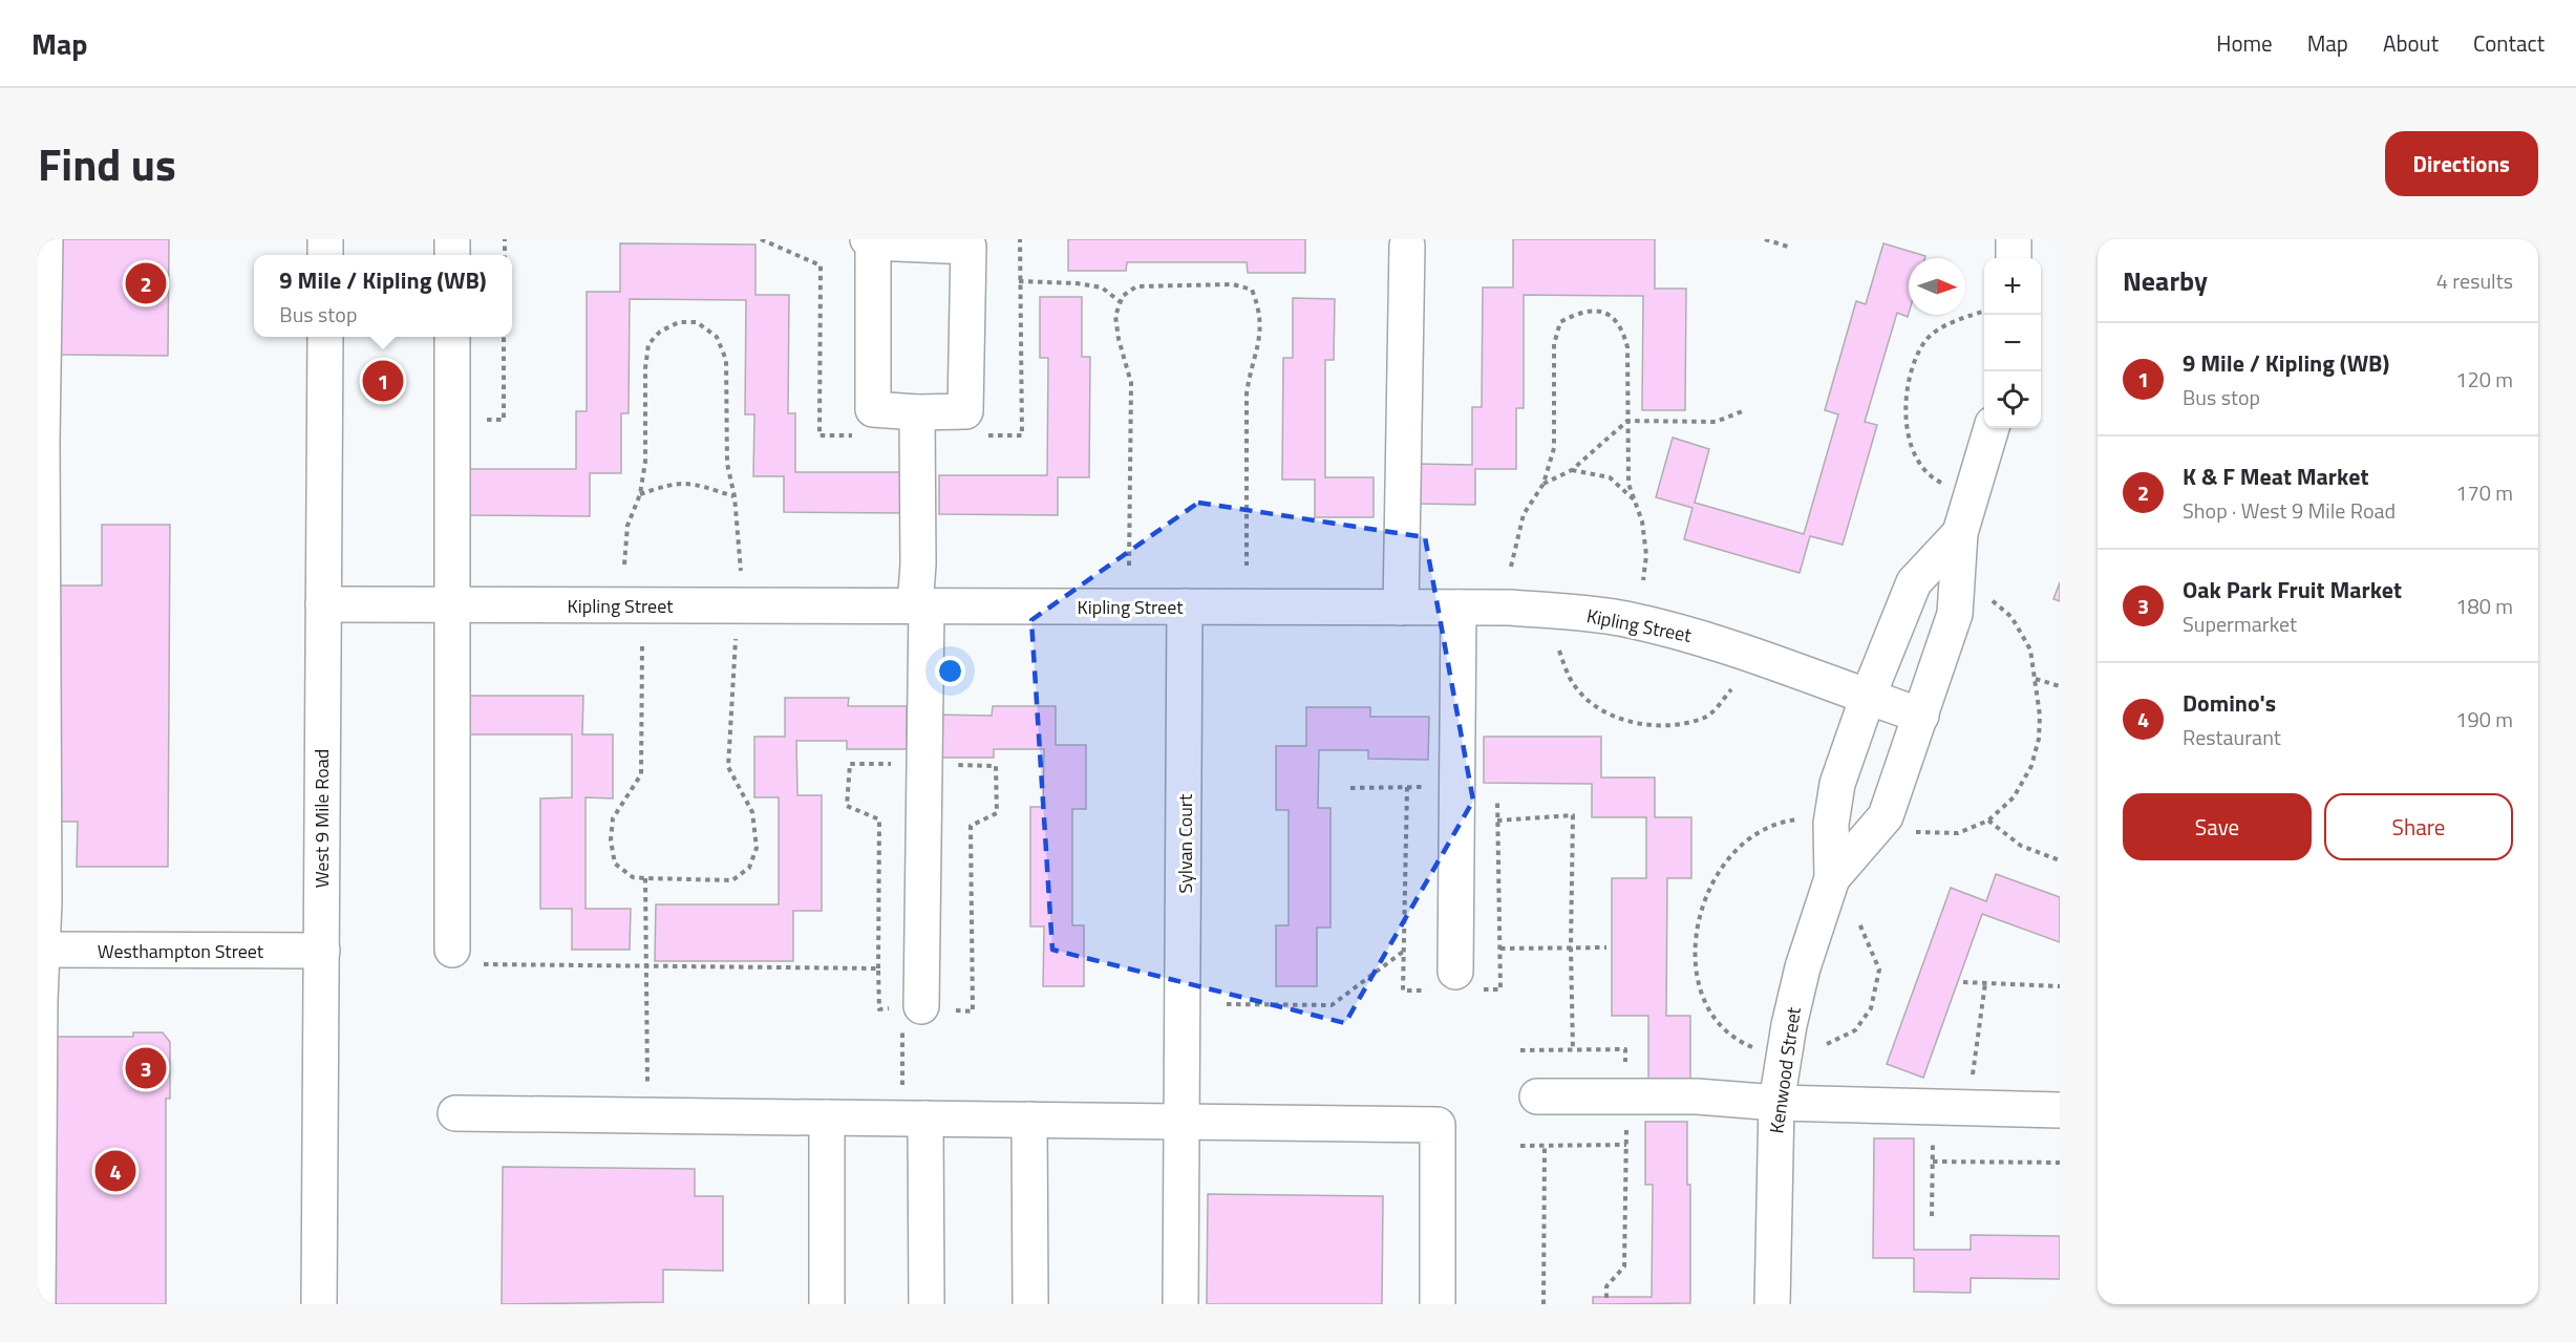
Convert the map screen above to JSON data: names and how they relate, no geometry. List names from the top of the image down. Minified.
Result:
{"streets":{"street":["Kipling Street","West 9 Mile Road","Sylvan Court","Westhampton Street","Kenwood Street"]},"crossings":[["Kipling Street","West 9 Mile Road"],["Kipling Street","Sylvan Court"],["Kipling Street","Kenwood Street"],["West 9 Mile Road","Westhampton Street"]],"north":"right","page":{"header":"Map","nav":["Home","Map","About","Contact"],"title":"Find us","buttons":["Directions",["Save","Share"]],"heading":["Nearby","4 results"],"popup":["9 Mile / Kipling (WB)","Bus stop"],"map_buttons":["+","−"],"pins":["2","1","3","4"],"list":[{"mark":"1","name":"9 Mile / Kipling (WB)","note":"Bus stop","value":"120 m"},{"mark":"2","name":"K & F Meat Market","note":"Shop · West 9 Mile Road","value":"170 m"},{"mark":"3","name":"Oak Park Fruit Market","note":"Supermarket","value":"180 m"},{"mark":"4","name":"Domino's","note":"Restaurant","value":"190 m"}]}}
